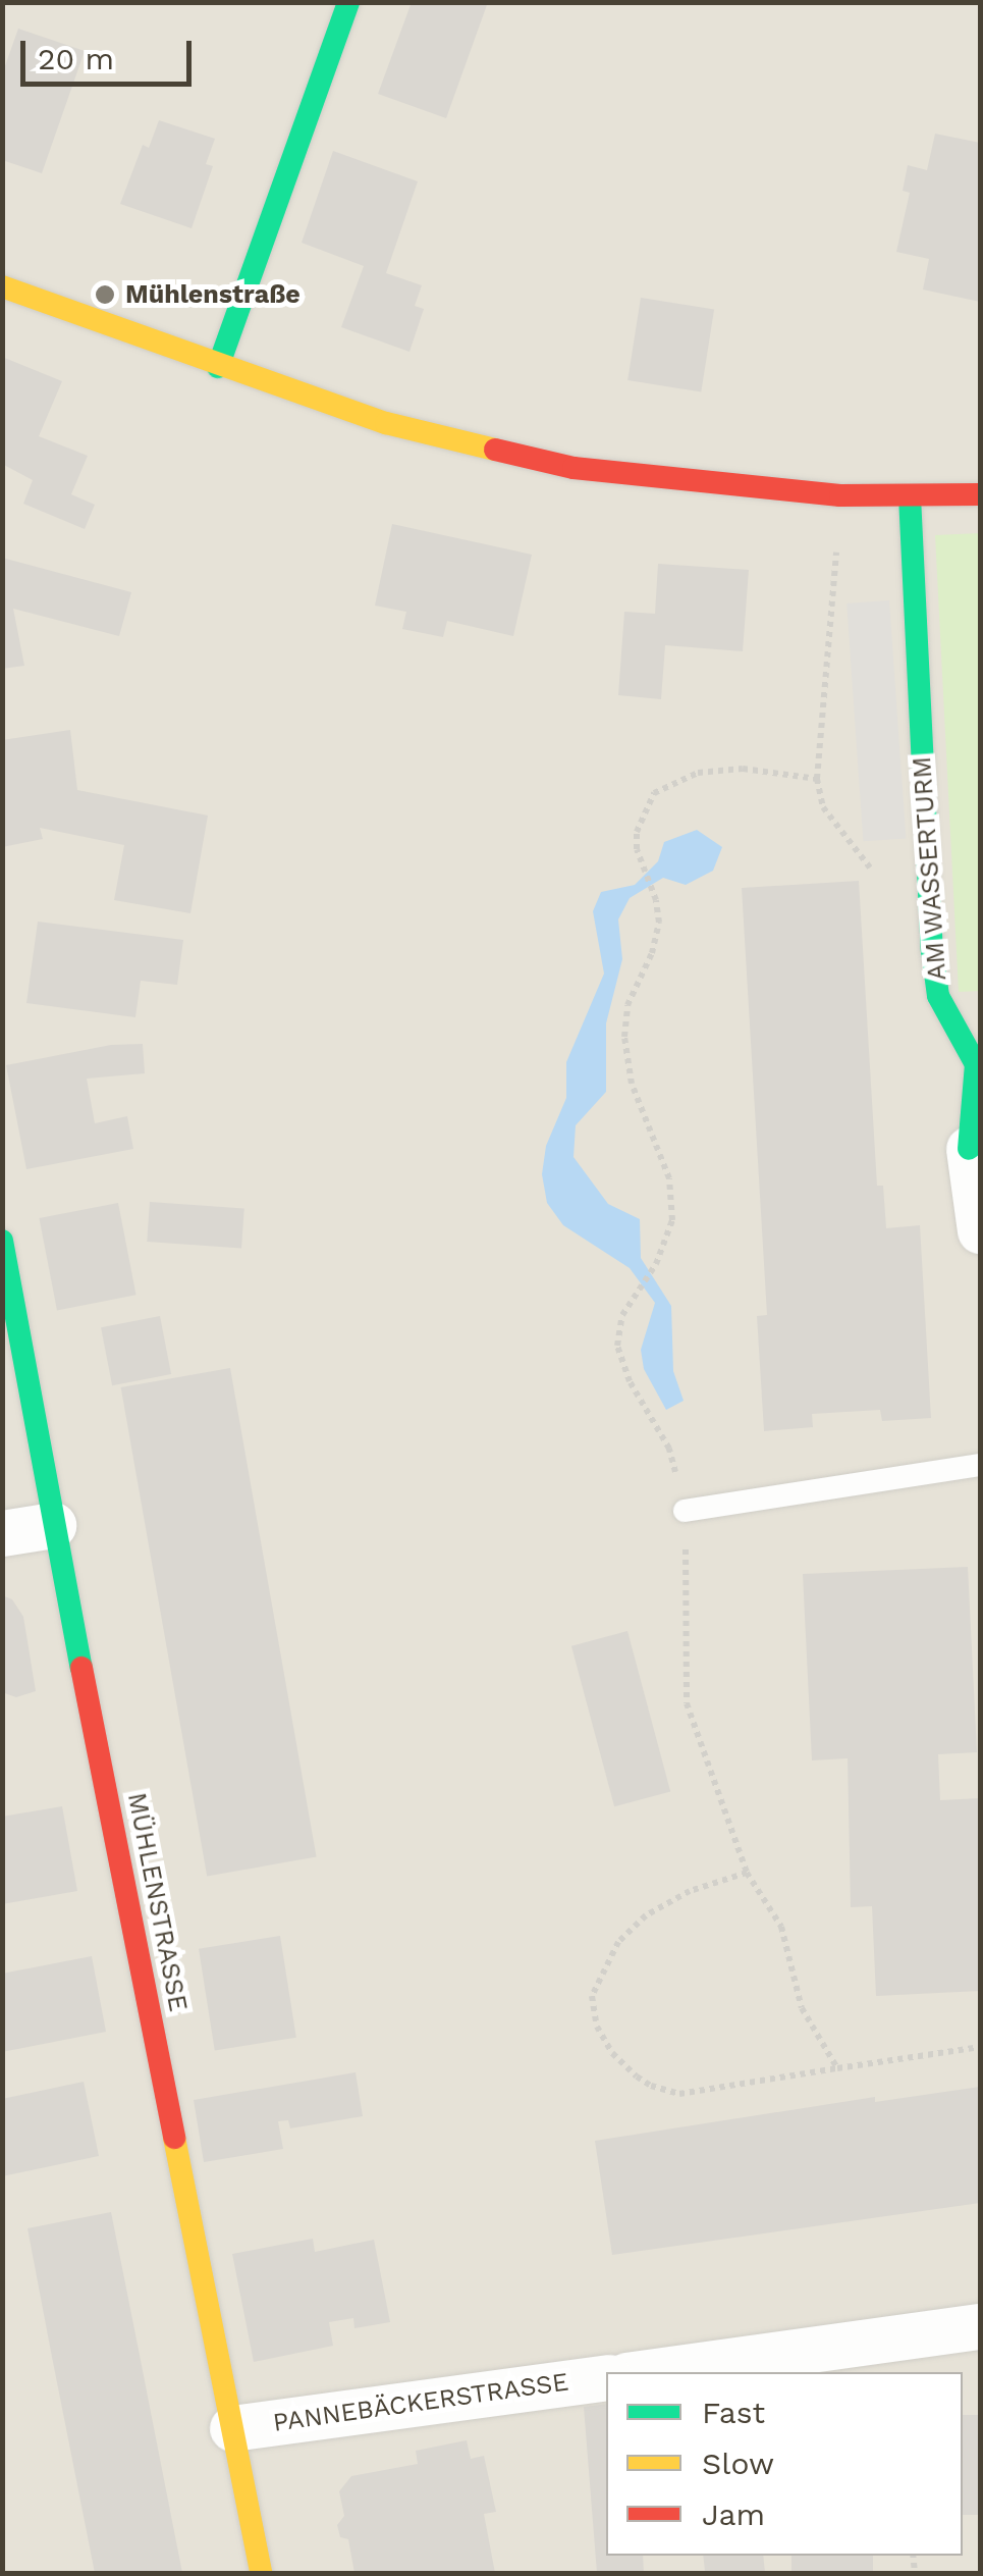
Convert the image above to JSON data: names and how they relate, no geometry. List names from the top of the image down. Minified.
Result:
{"streets":{"street":["AM WASSERTURM","MÜHLENSTRASSE","PANNEBÄCKERSTRASSE"]},"crossings":[["MÜHLENSTRASSE","PANNEBÄCKERSTRASSE"]],"places":["Mühlenstraße"],"legend":["Fast","Slow","Jam"],"scale_bar":"20 m"}
